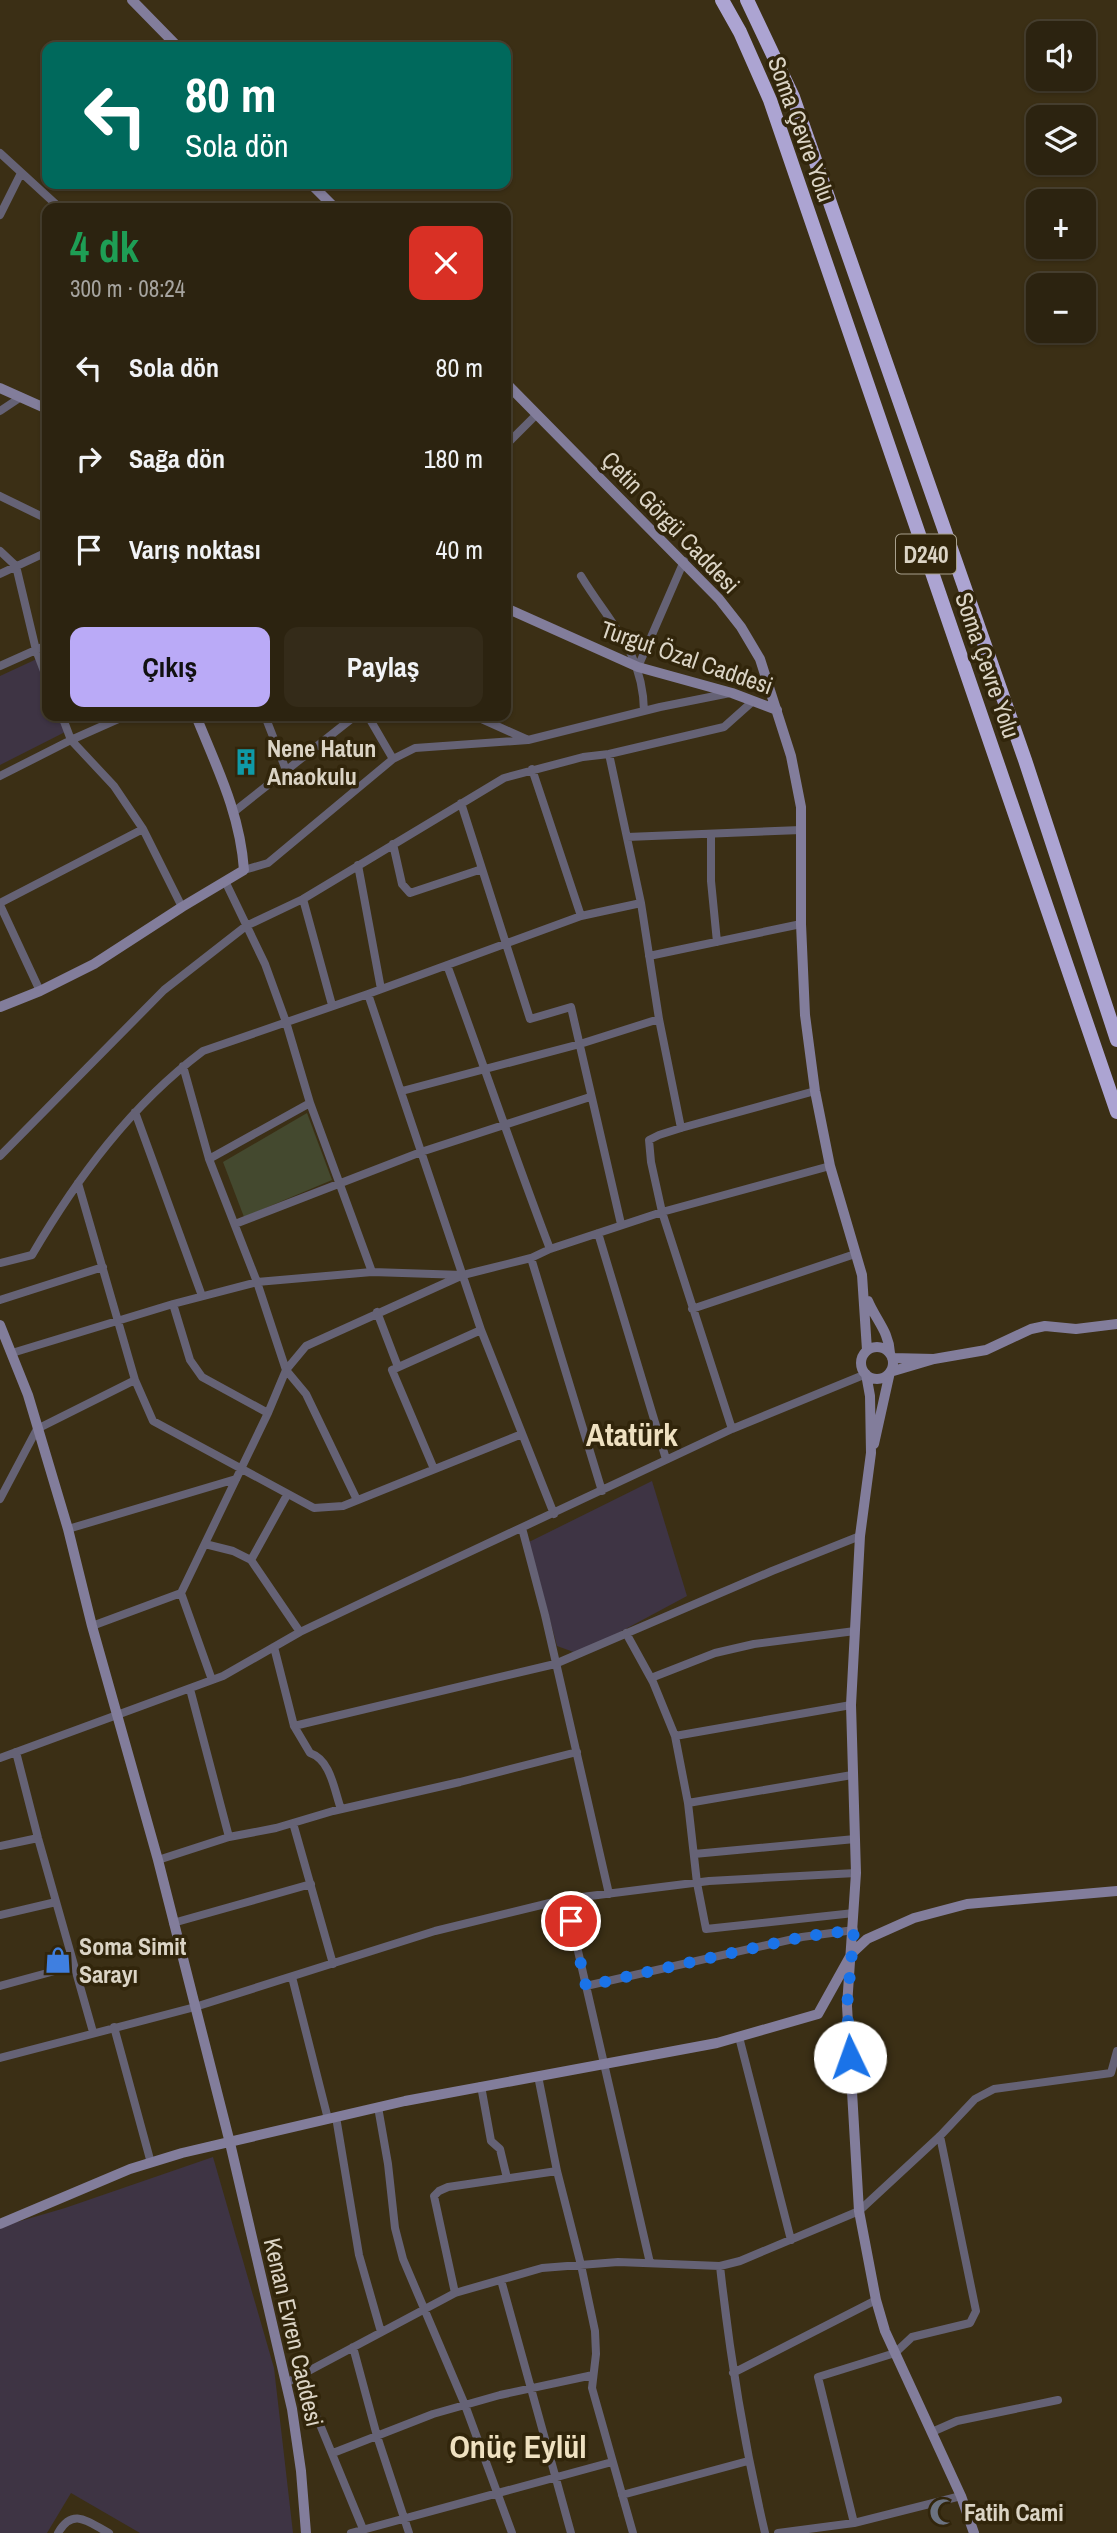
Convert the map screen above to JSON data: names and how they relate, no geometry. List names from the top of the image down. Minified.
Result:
{"streets":{"highway":["Soma Çevre Yolu","D240"],"street":["Çetin Görgü Caddesi","Turgut Özal Caddesi","Kenan Evren Caddesi"]},"crossings":[["Çetin Görgü Caddesi","Turgut Özal Caddesi"]],"districts":["Atatürk","Onüç Eylül"],"places":{"building":["Nene Hatun Anaokulu"],"shop":["Soma Simit Sarayı"],"mosque":["Fatih Cami"]},"page":{"map_buttons":["+","−"],"turn":["80 m","Sola dön"],"heading":["4 dk","300 m · 08:24"],"list":[{"name":"Sola dön","value":"80 m"},{"name":"Sağa dön","value":"180 m"},{"name":"Varış noktası","value":"40 m"}],"buttons":["Çıkış","Paylaş"]}}
